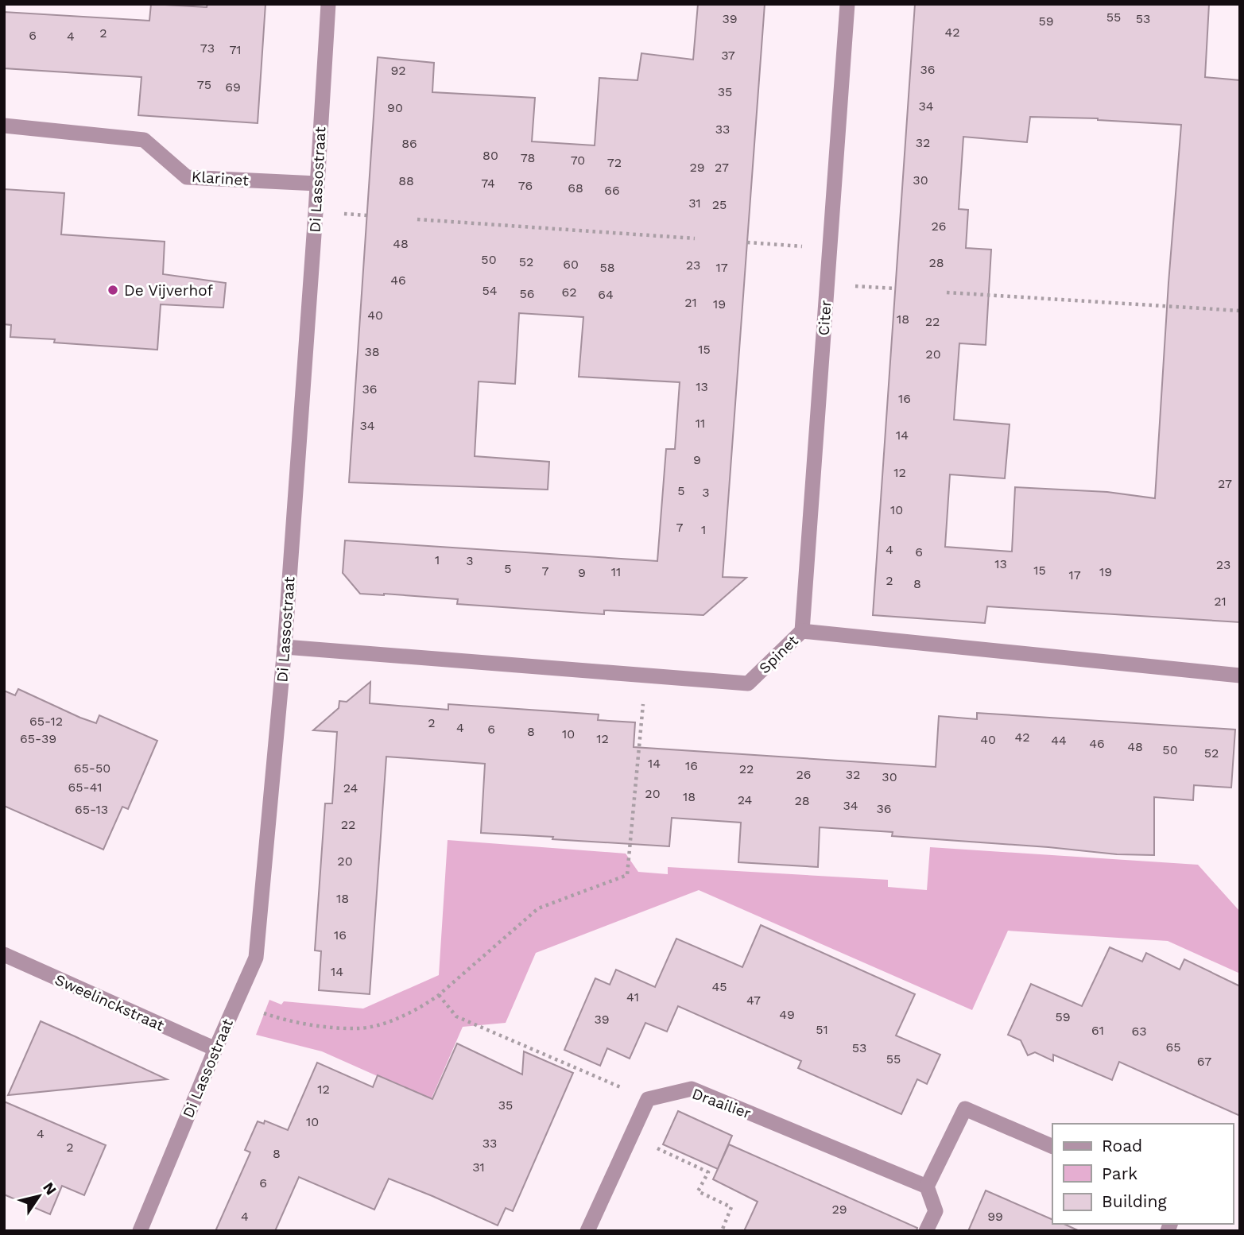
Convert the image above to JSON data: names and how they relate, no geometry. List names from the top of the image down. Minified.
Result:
{"streets":{"street":["Klarinet","Di Lassostraat","Citer","Spinet","Sweelinckstraat","Draailier"]},"crossings":[["Klarinet","Di Lassostraat"],["Di Lassostraat","Spinet"],["Di Lassostraat","Sweelinckstraat"],["Citer","Spinet"]],"places":["De Vijverhof"],"house_numbers":["55","39","53","59","42","2","6","4","73","71","37","36","92","75","69","35","34","90","33","32","86","80","78","70","72","29","27","30","88","74","76","68","66","31","25","26","48","50","52","28","60","23","58","17","46","54","62","56","64","21","19","40","18","22","15","38","20","13","36","16","11","34","14","9","12","27","5","3","10","7","1","4","6","1","3","13","23","5","15","7","11","19","9","17","2","8","21","65-12","2","4","6","8","10","42","65-39","12","40","44","46","48","50","52","14","16","65-50","22","26","32","30","65-41","24","20","18","24","28","34","36","65-13","22","20","18","16","14","45","41","47","49","59","39","51","61","63","65","53","55","67","12","35","10","4","33","2","8","31","6","29","4","99"],"legend":["Road","Park","Building"],"north":"top right"}
